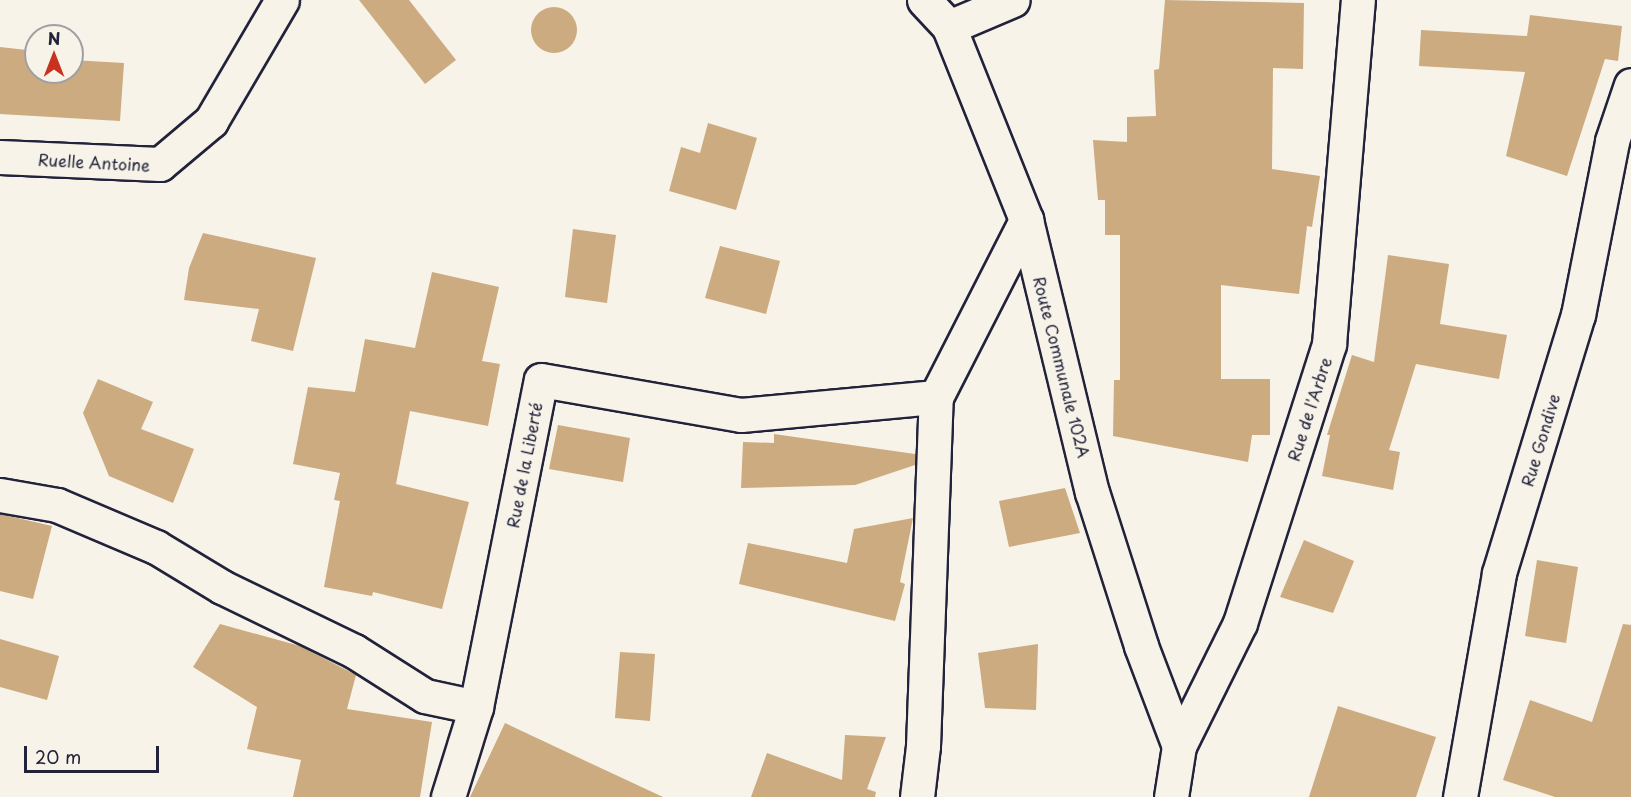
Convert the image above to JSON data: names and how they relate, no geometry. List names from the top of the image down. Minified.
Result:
{"streets":{"street":["Ruelle Antoine","Route Communale 102A","Rue de l'Arbre","Rue Gondive","Rue de la Liberté"]},"crossings":[["Route Communale 102A","Rue de l'Arbre"]],"scale_bar":"20 m","north":"top"}
